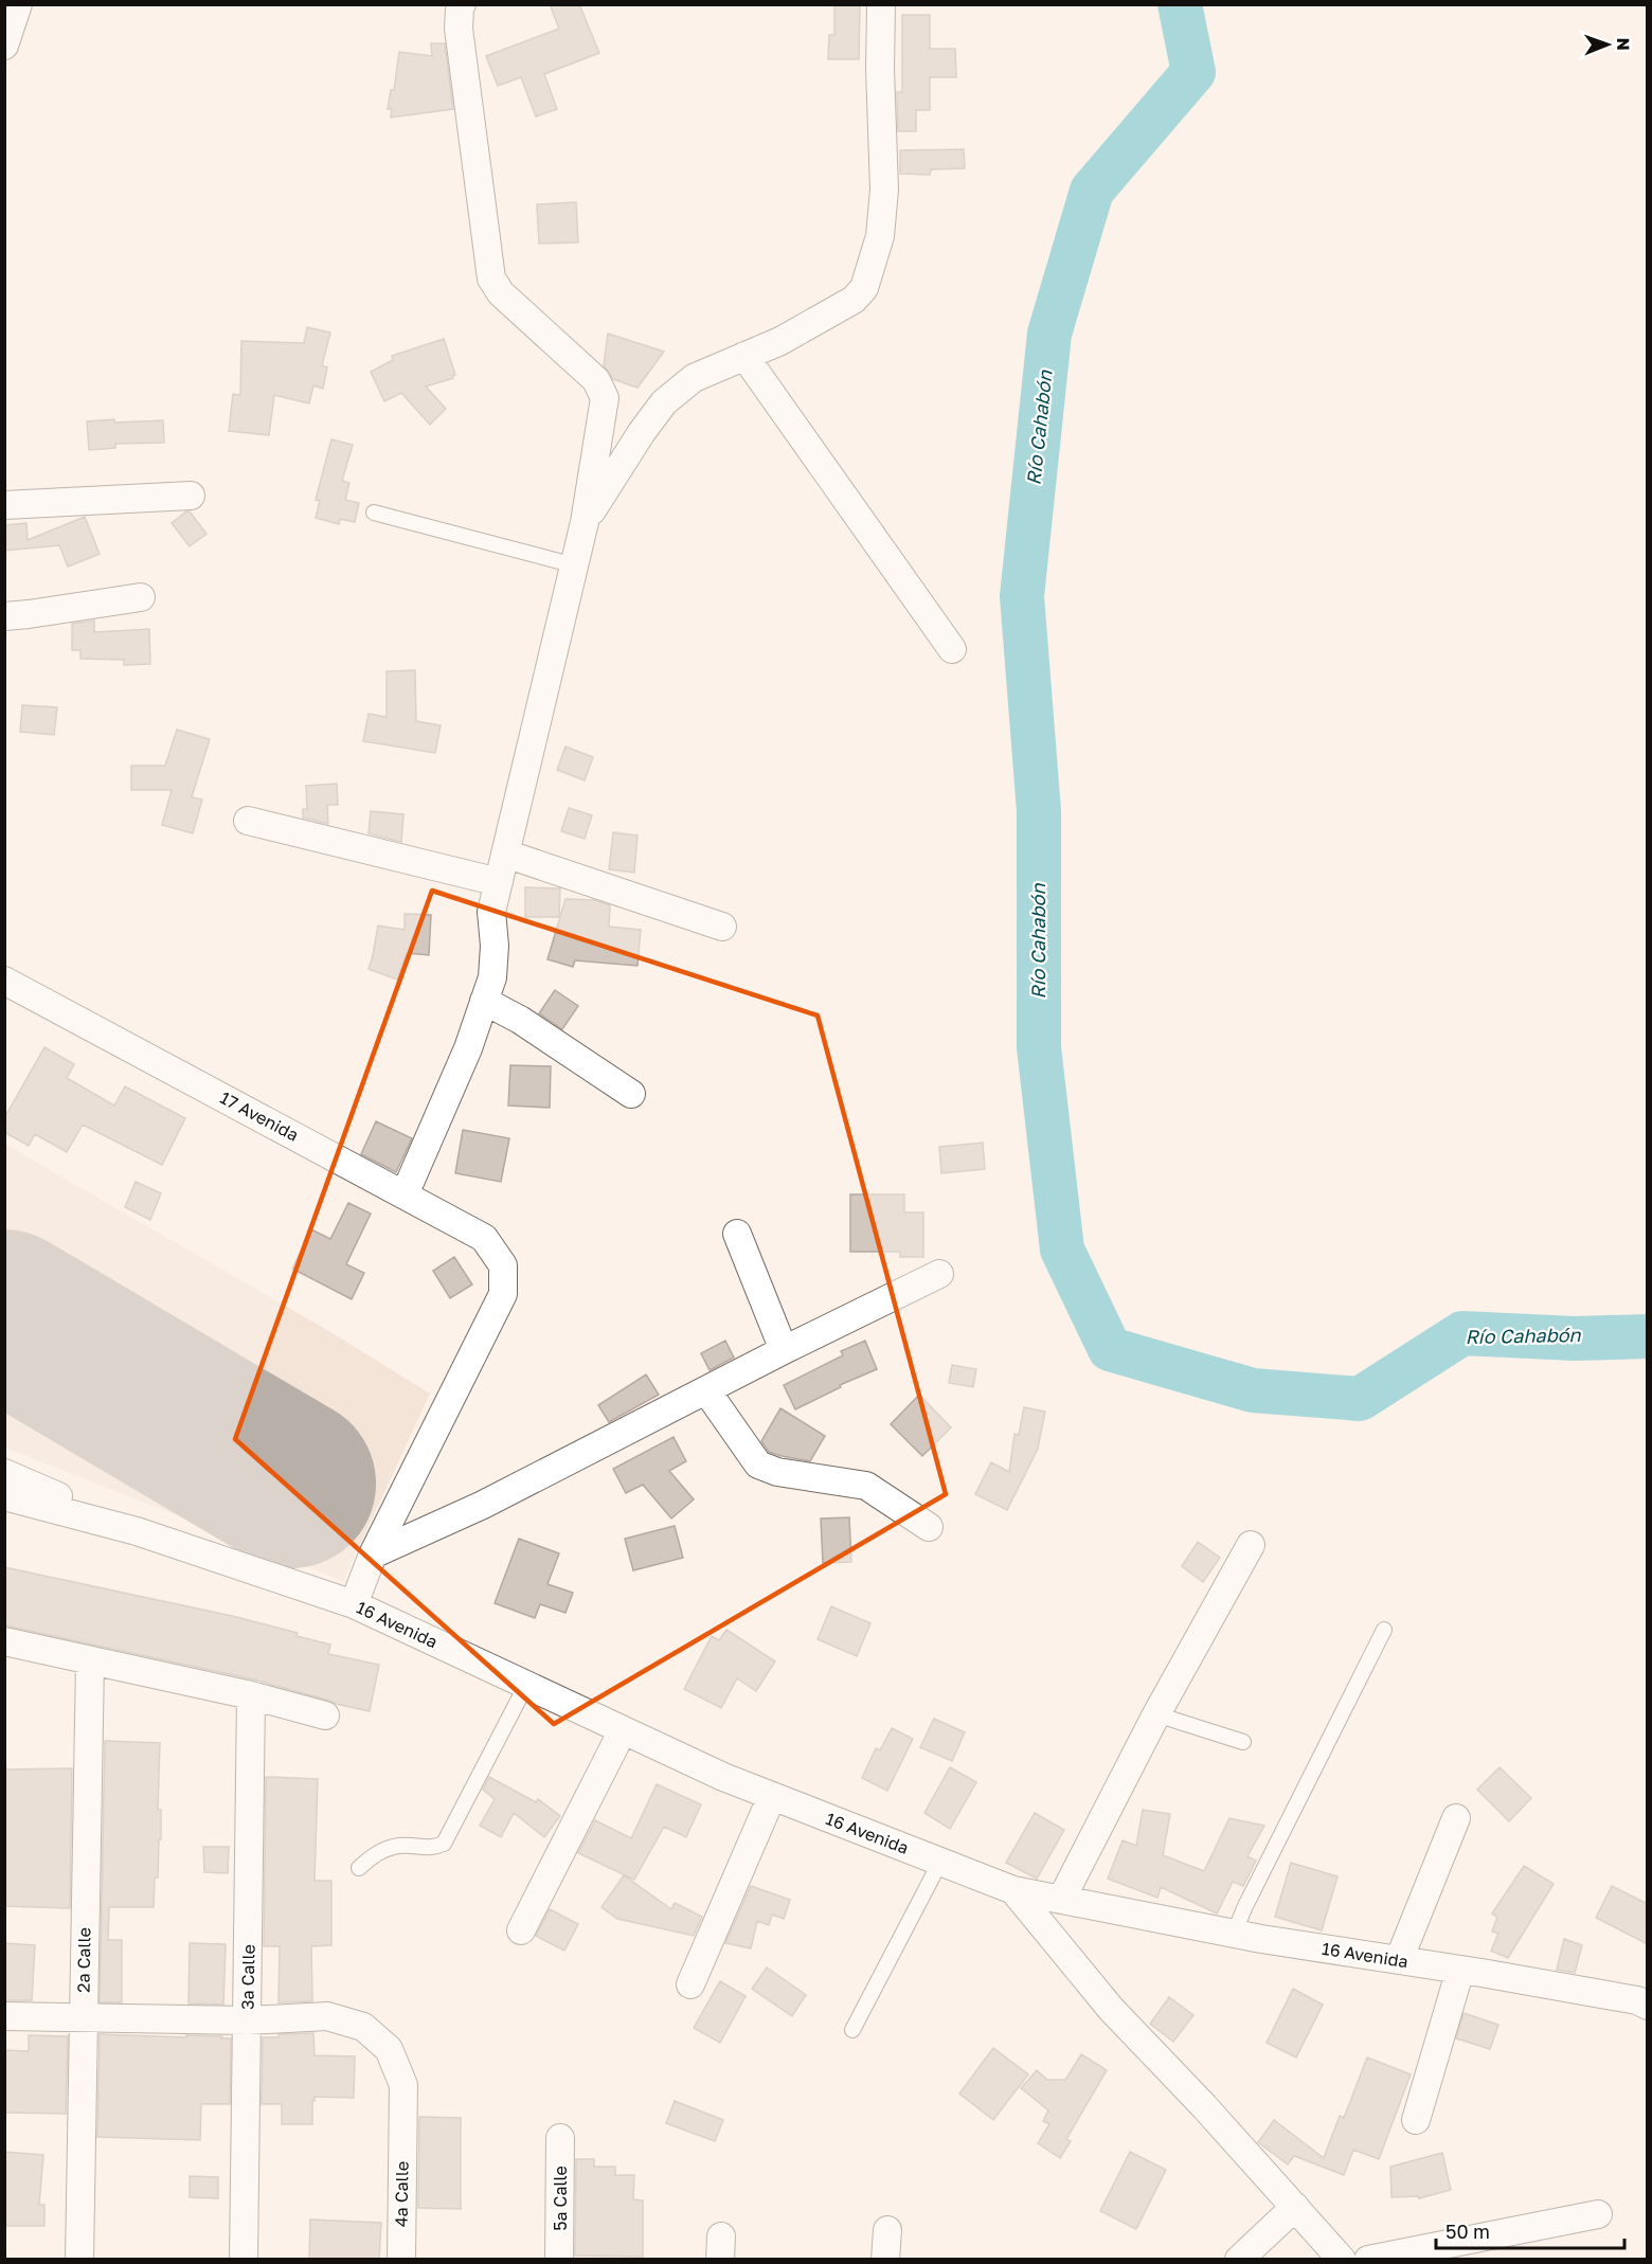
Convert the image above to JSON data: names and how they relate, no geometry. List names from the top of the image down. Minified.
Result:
{"streets":{"street":["17 Avenida","16 Avenida","2ª Calle","3ª Calle","4ª Calle","5ª Calle"]},"crossings":[["2ª Calle","4ª Calle"],["3ª Calle","4ª Calle"]],"water":["Río Cahabón"],"scale_bar":"50 m","north":"right"}
